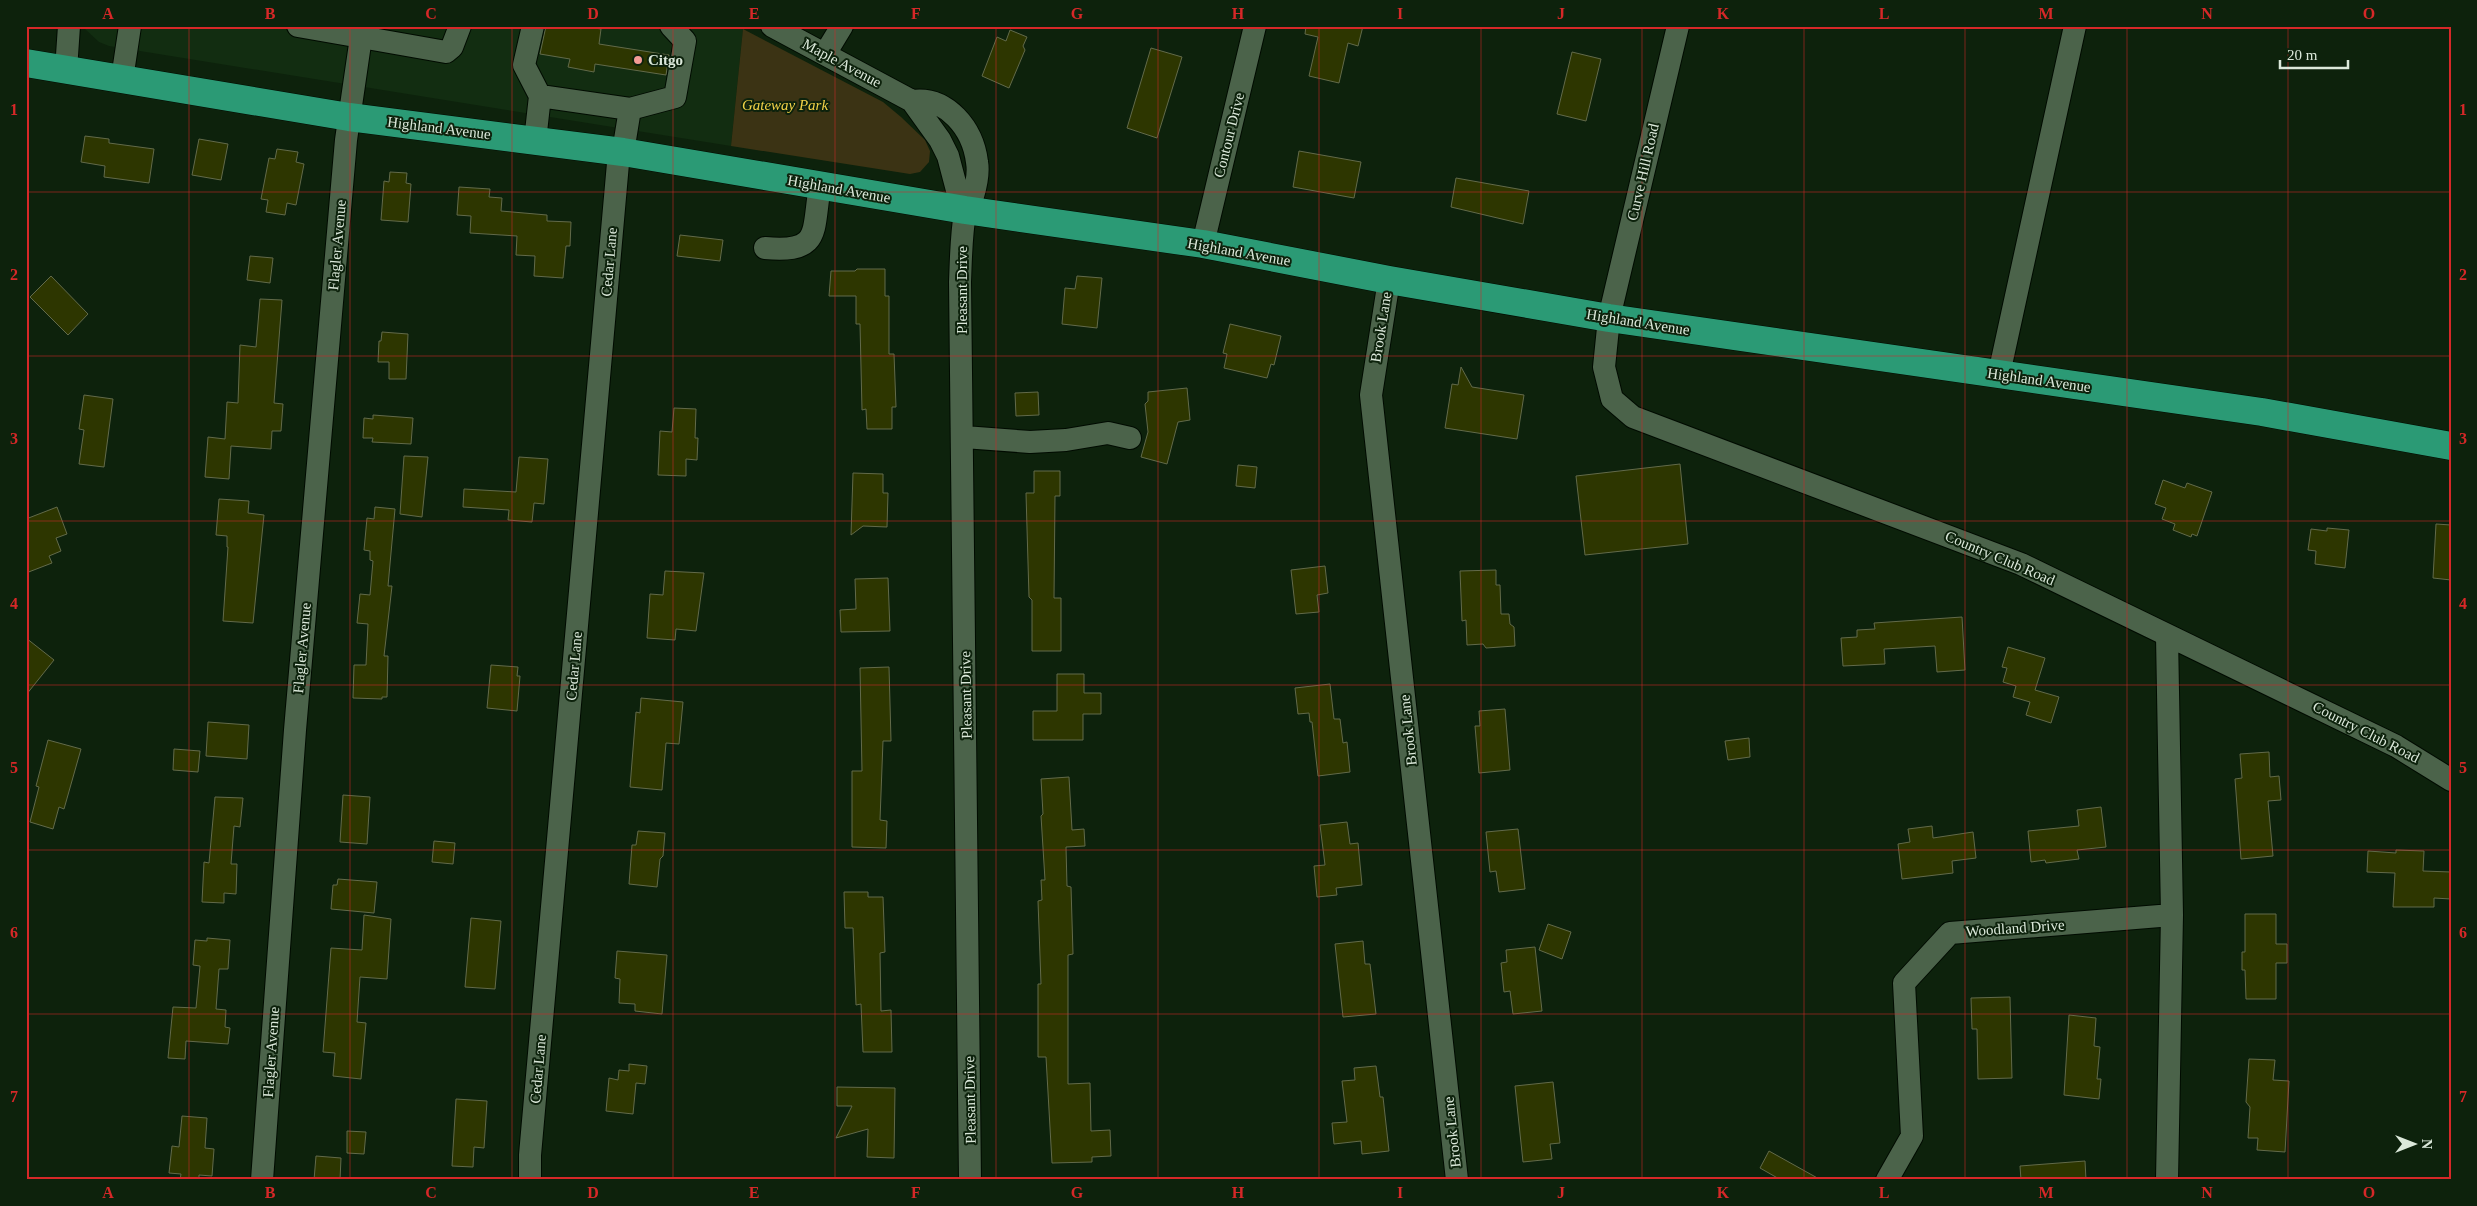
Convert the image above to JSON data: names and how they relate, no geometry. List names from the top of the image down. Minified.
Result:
{"streets":{"highway":["Highland Avenue"],"street":["Maple Avenue","Contour Drive","Curve Hill Road","Flagler Avenue","Cedar Lane","Pleasant Drive","Brook Lane","Country Club Road","Woodland Drive"]},"crossings":[["Maple Avenue","Highland Avenue"],["Maple Avenue","Pleasant Drive"],["Highland Avenue","Contour Drive"],["Highland Avenue","Curve Hill Road"],["Highland Avenue","Flagler Avenue"],["Highland Avenue","Cedar Lane"],["Highland Avenue","Pleasant Drive"],["Highland Avenue","Brook Lane"],["Highland Avenue","Country Club Road"],["Curve Hill Road","Country Club Road"]],"parks":["Gateway Park"],"places":["Citgo"],"scale_bar":"20 m","north":"right","grid":{"columns":["A","B","C","D","E","F","G","H","I","J","K","L","M","N","O"],"rows":["1","2","3","4","5","6","7"]}}
